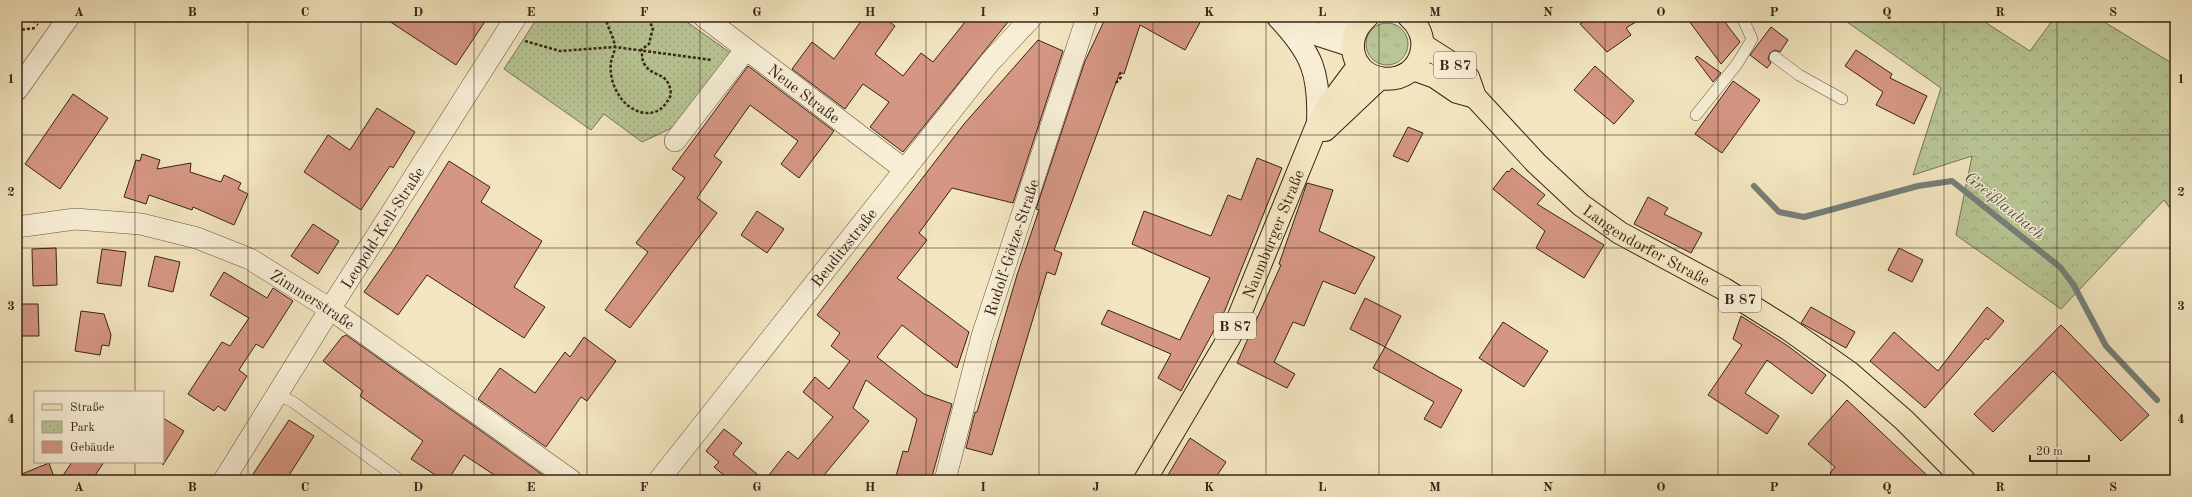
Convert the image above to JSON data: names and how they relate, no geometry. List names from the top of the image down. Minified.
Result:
{"streets":{"main road":["B 87","Naumburger Straße","Langendorfer Straße"],"street":["Neue Straße","Leopold-Kell-Straße","Beuditzstraße","Rudolf-Götze-Straße","Zimmerstraße"]},"crossings":[["B 87","Naumburger Straße"],["B 87","Langendorfer Straße"],["Neue Straße","Beuditzstraße"],["Leopold-Kell-Straße","Zimmerstraße"]],"water":["Greißlaubach"],"legend":["Straße","Park","Gebäude"],"scale_bar":"20 m","grid":{"columns":["A","B","C","D","E","F","G","H","I","J","K","L","M","N","O","P","Q","R","S"],"rows":["1","2","3","4"]}}
